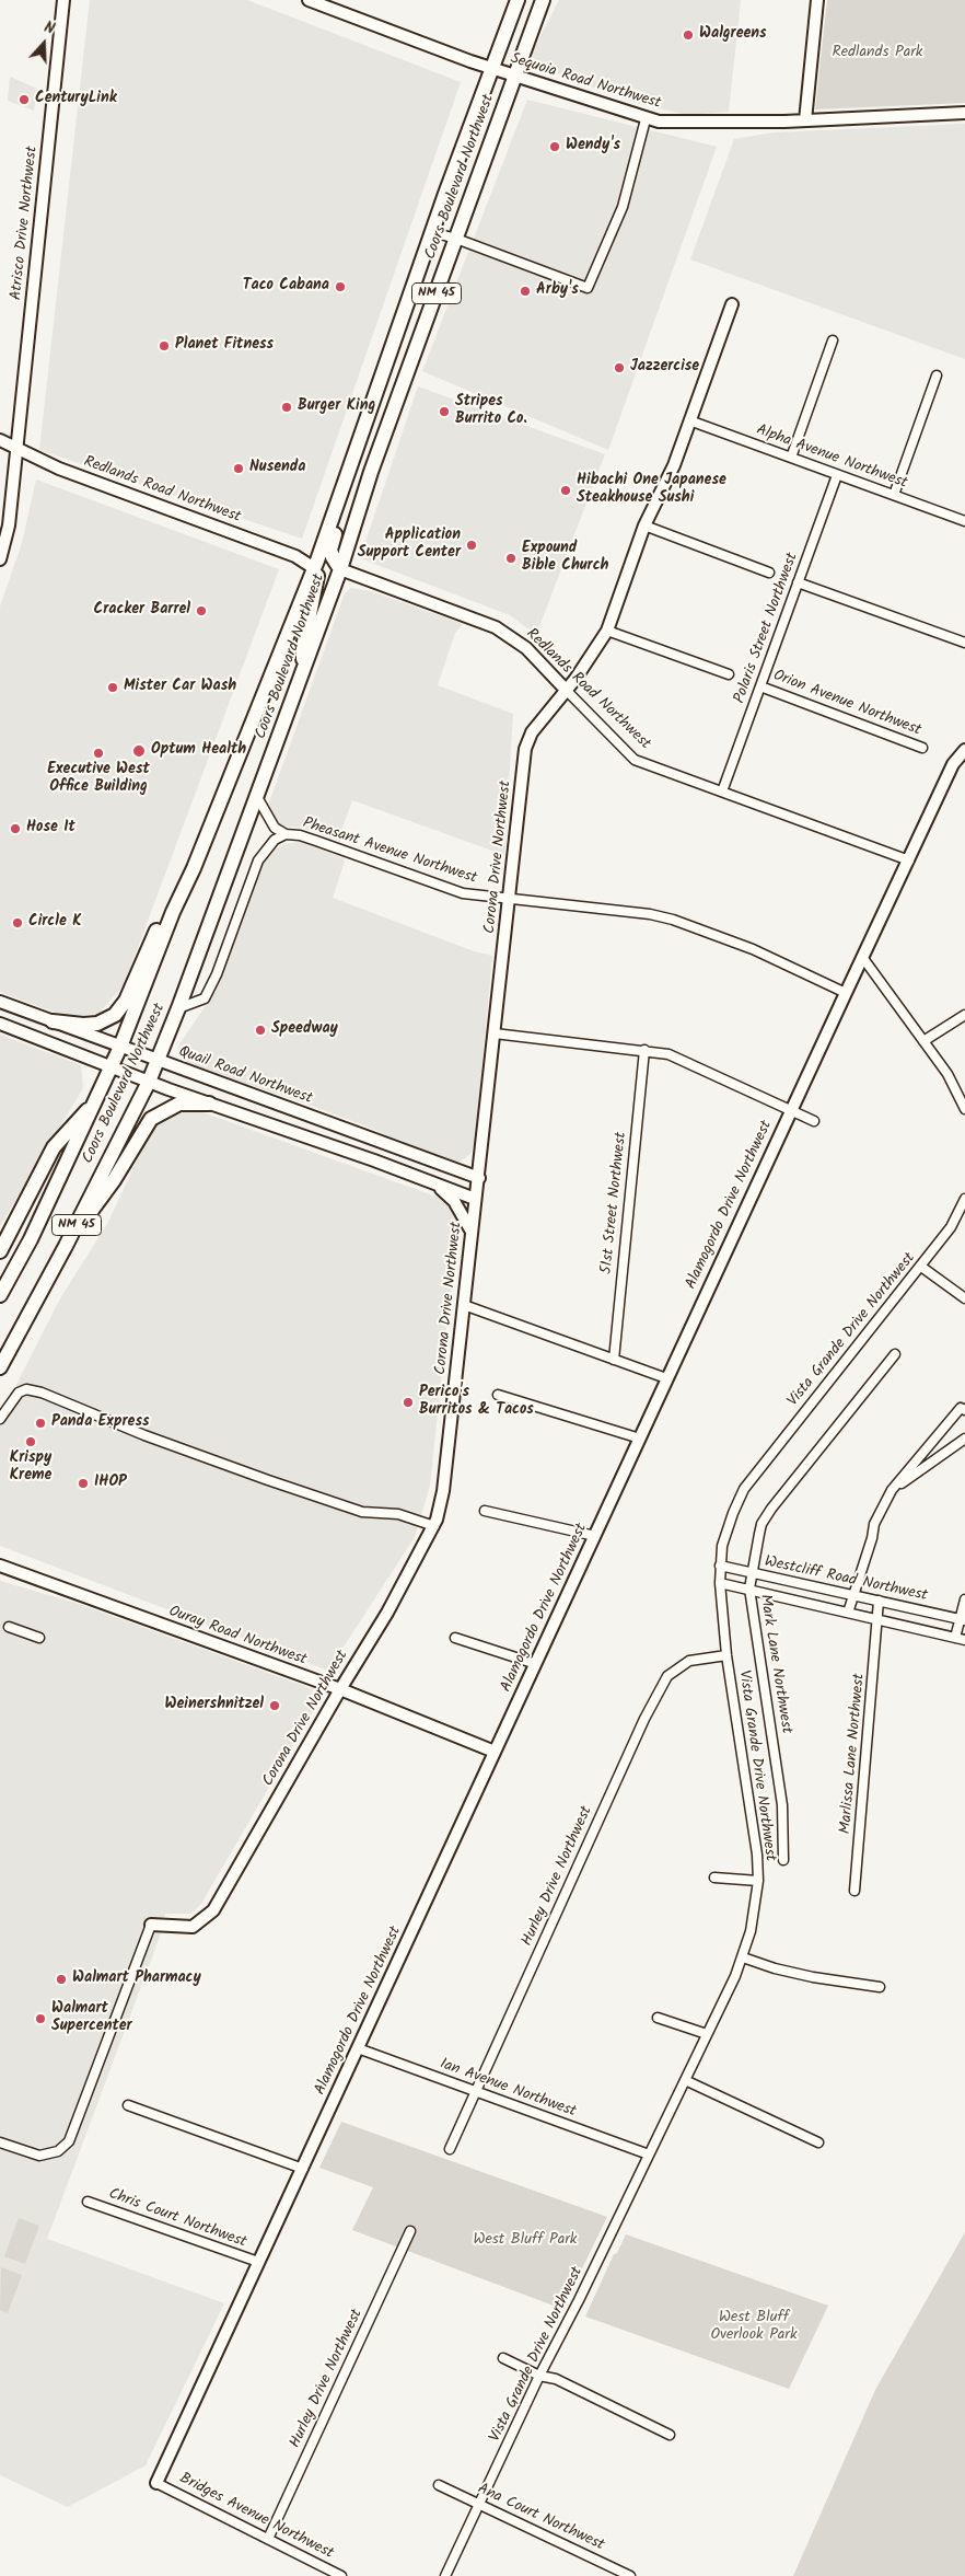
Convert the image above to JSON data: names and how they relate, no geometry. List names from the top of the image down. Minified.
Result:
{"streets":{"main road":["Coors Boulevard Northwest","NM 45"],"street":["Sequoia Road Northwest","Atrisco Drive Northwest","Alpha Avenue Northwest","Redlands Road Northwest","Polaris Street Northwest","Orion Avenue Northwest","Pheasant Avenue Northwest","Corona Drive Northwest","Quail Road Northwest","51st Street Northwest","Alamogordo Drive Northwest","Vista Grande Drive Northwest","Westcliff Road Northwest","Ouray Road Northwest","Mark Lane Northwest","Marlissa Lane Northwest","Hurley Drive Northwest","Ian Avenue Northwest","Chris Court Northwest","Bridges Avenue Northwest","Ana Court Northwest"]},"crossings":[["Sequoia Road Northwest","Coors Boulevard Northwest"],["Coors Boulevard Northwest","Redlands Road Northwest"],["Coors Boulevard Northwest","Pheasant Avenue Northwest"],["Coors Boulevard Northwest","Quail Road Northwest"],["Atrisco Drive Northwest","Redlands Road Northwest"],["Alpha Avenue Northwest","Polaris Street Northwest"],["Alpha Avenue Northwest","Corona Drive Northwest"],["Redlands Road Northwest","Polaris Street Northwest"],["Redlands Road Northwest","Corona Drive Northwest"],["Redlands Road Northwest","Alamogordo Drive Northwest"],["Polaris Street Northwest","Orion Avenue Northwest"],["Pheasant Avenue Northwest","Corona Drive Northwest"],["Pheasant Avenue Northwest","Alamogordo Drive Northwest"],["Corona Drive Northwest","Quail Road Northwest"],["Corona Drive Northwest","Ouray Road Northwest"],["Alamogordo Drive Northwest","Ouray Road Northwest"],["Alamogordo Drive Northwest","Ian Avenue Northwest"],["Alamogordo Drive Northwest","Chris Court Northwest"],["Alamogordo Drive Northwest","Bridges Avenue Northwest"],["Vista Grande Drive Northwest","Westcliff Road Northwest"],["Vista Grande Drive Northwest","Hurley Drive Northwest"],["Vista Grande Drive Northwest","Ian Avenue Northwest"],["Vista Grande Drive Northwest","Ana Court Northwest"],["Westcliff Road Northwest","Mark Lane Northwest"],["Westcliff Road Northwest","Marlissa Lane Northwest"],["Hurley Drive Northwest","Ian Avenue Northwest"],["Hurley Drive Northwest","Bridges Avenue Northwest"]],"parks":["Redlands Park","West Bluff Park","West Bluff Overlook Park"],"places":["Walgreens","CenturyLink","Wendy's","Taco Cabana","Arby's","Planet Fitness","Jazzercise","Burger King","Stripes Burrito Co.","Nusenda","Hibachi One Japanese Steakhouse Sushi","Application Support Center","Expound Bible Church","Cracker Barrel","Mister Car Wash","Optum Health","Executive West Office Building","Hose It","Circle K","Speedway","Perico's Burritos & Tacos","Panda Express","Krispy Kreme","IHOP","Weinershnitzel","Walmart Pharmacy","Walmart Supercenter"],"north":"top"}
